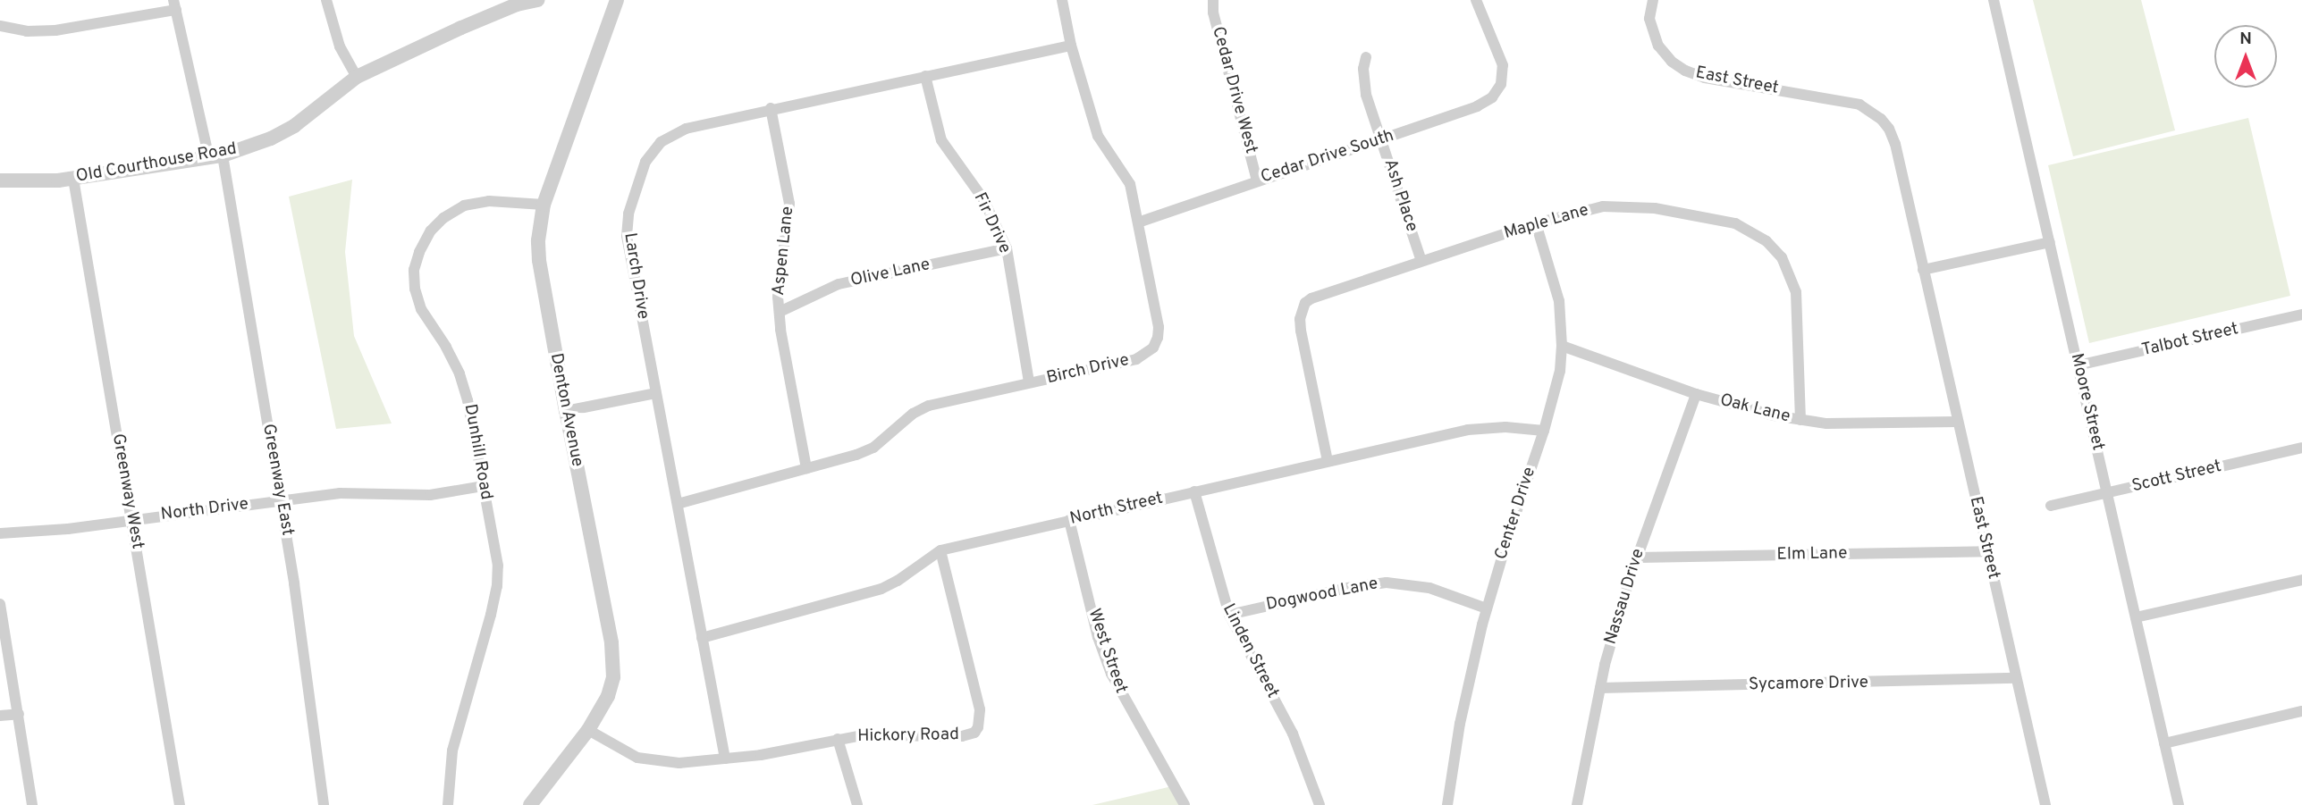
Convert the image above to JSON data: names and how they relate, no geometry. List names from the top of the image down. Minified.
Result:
{"streets":{"street":["East Street","Cedar Drive West","Cedar Drive South","Old Courthouse Road","Ash Place","Maple Lane","Fir Drive","Aspen Lane","Olive Lane","Larch Drive","Talbot Street","Birch Drive","Moore Street","Oak Lane","Denton Avenue","Dunhill Road","Scott Street","Greenway East","Greenway West","North Street","North Drive","Center Drive","Elm Lane","Dogwood Lane","Nassau Drive","West Street","Linden Street","Sycamore Drive","Hickory Road"]},"crossings":[["East Street","Oak Lane"],["East Street","Elm Lane"],["East Street","Sycamore Drive"],["Cedar Drive West","Cedar Drive South"],["Cedar Drive South","Ash Place"],["Cedar Drive South","Birch Drive"],["Old Courthouse Road","Greenway East"],["Old Courthouse Road","Greenway West"],["Ash Place","Maple Lane"],["Maple Lane","Oak Lane"],["Maple Lane","North Street"],["Maple Lane","Center Drive"],["Fir Drive","Olive Lane"],["Fir Drive","Larch Drive"],["Fir Drive","Birch Drive"],["Aspen Lane","Olive Lane"],["Aspen Lane","Larch Drive"],["Aspen Lane","Birch Drive"],["Larch Drive","Birch Drive"],["Larch Drive","North Street"],["Larch Drive","Hickory Road"],["Talbot Street","Moore Street"],["Moore Street","Scott Street"],["Oak Lane","Center Drive"],["Oak Lane","Nassau Drive"],["Denton Avenue","Dunhill Road"],["Denton Avenue","Hickory Road"],["Dunhill Road","North Drive"],["Greenway East","North Drive"],["Greenway West","North Drive"],["North Street","Center Drive"],["North Street","West Street"],["North Street","Linden Street"],["North Street","Hickory Road"],["Center Drive","Dogwood Lane"],["Elm Lane","Nassau Drive"],["Dogwood Lane","Linden Street"],["Nassau Drive","Sycamore Drive"]],"north":"top"}
